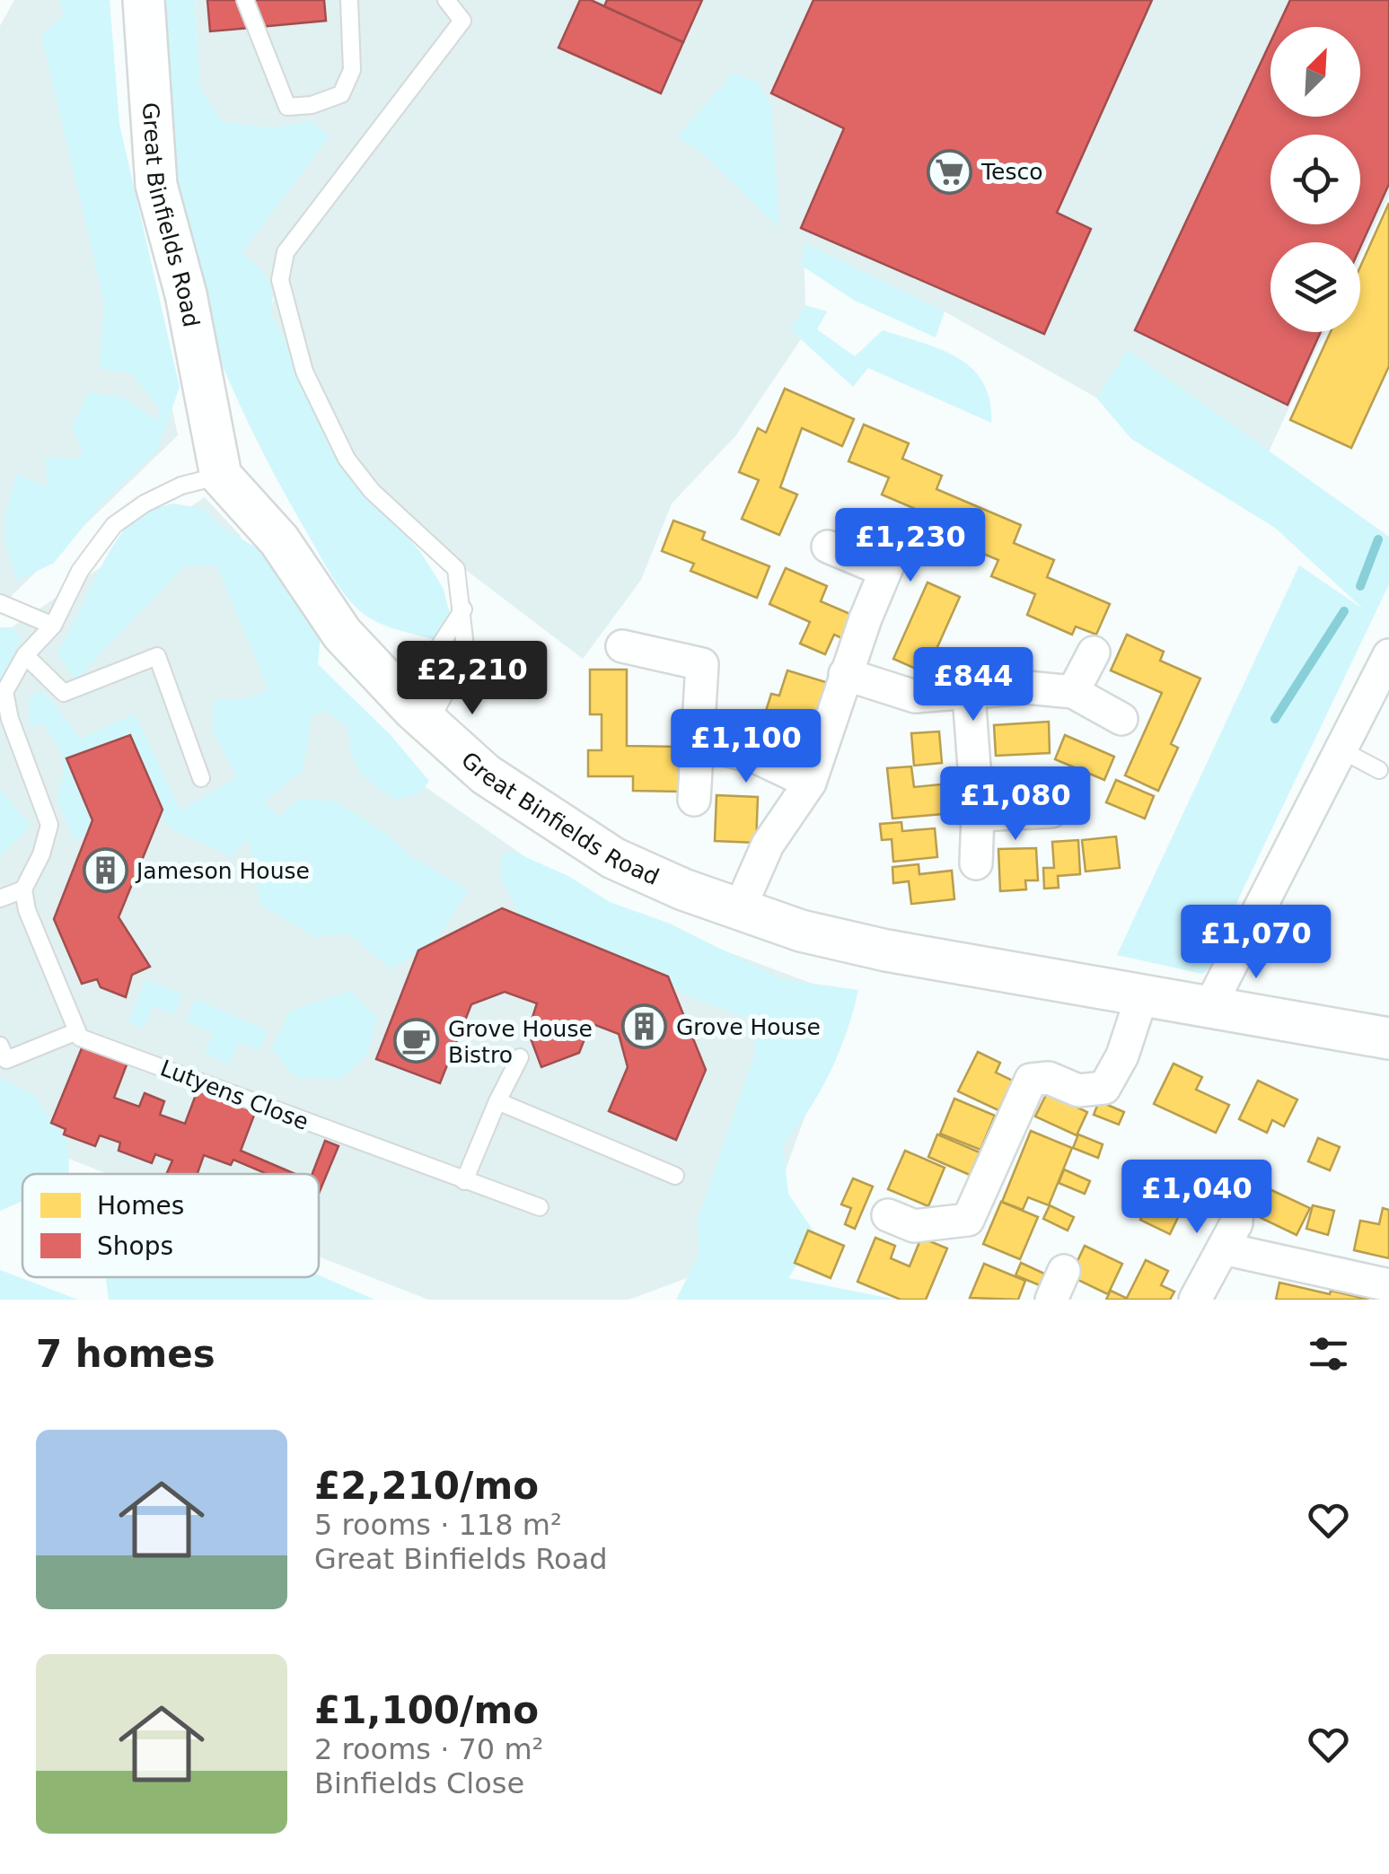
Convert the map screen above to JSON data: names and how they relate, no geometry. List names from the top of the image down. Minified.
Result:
{"streets":{"street":["Great Binfields Road"],"lane":["Lutyens Close"]},"places":{"supermarket":["Tesco"],"building":["Jameson House","Grove House"],"cafe":["Grove House Bistro"]},"legend":["Homes","Shops"],"north":"top right","page":{"price":["£1,230","£2,210","£844","£1,100","£1,080","£1,070","£1,040"],"heading":"7 homes","list":[{"name":"£2,210/mo","note":"5 rooms · 118 m² · Great Binfields Road"},{"name":"£1,100/mo","note":"2 rooms · 70 m² · Binfields Close"}]}}
